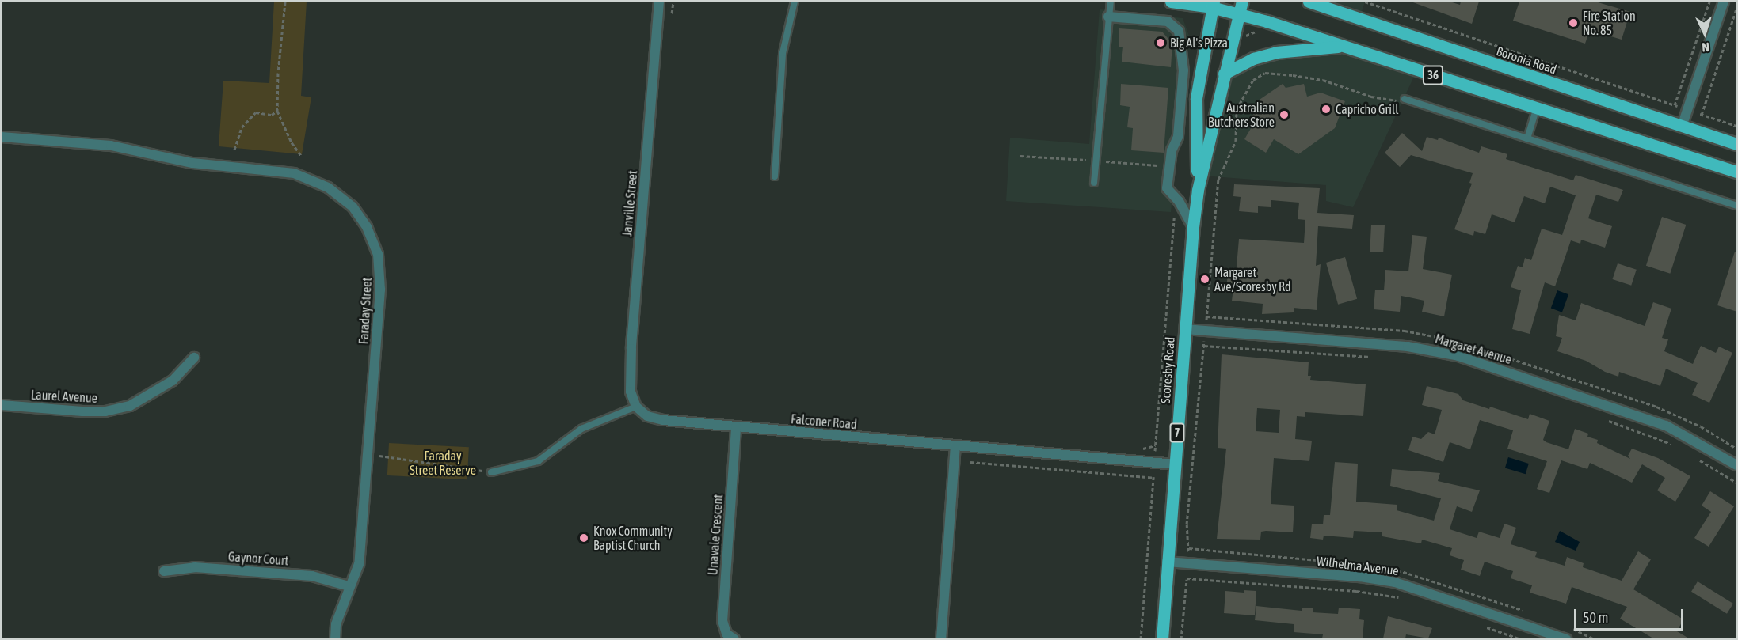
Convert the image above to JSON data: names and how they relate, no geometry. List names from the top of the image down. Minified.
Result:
{"streets":{"main road":["Boronia Road","36","Scoresby Road","7"],"street":["Janville Street","Faraday Street","Margaret Avenue","Laurel Avenue","Falconer Road","Unavale Crescent","Gaynor Court","Wilhelma Avenue"]},"crossings":[["36","Scoresby Road"],["Janville Street","Falconer Road"],["Faraday Street","Gaynor Court"],["Margaret Avenue","Scoresby Road"],["Scoresby Road","Falconer Road"],["Scoresby Road","Wilhelma Avenue"],["Falconer Road","Unavale Crescent"]],"parks":["Faraday Street Reserve"],"places":["Fire Station No. 85","Big Al's Pizza","Capricho Grill","Australian Butchers Store","Margaret Ave/Scoresby Rd","Knox Community Baptist Church"],"scale_bar":"50 m","north":"bottom"}
